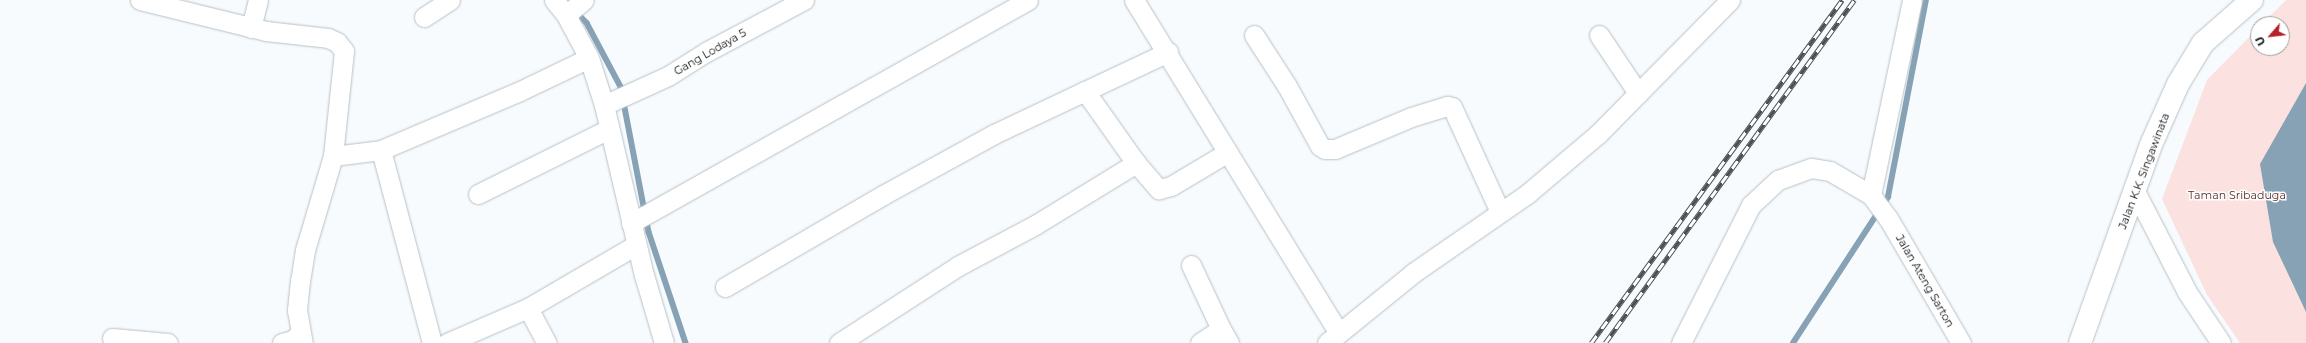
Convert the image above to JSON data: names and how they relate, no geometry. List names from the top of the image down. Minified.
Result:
{"streets":{"street":["Gang Lodaya 5","Jalan K.K. Singawinata","Jalan Ateng Sarton"]},"parks":["Taman Sribaduga"],"north":"bottom left"}
